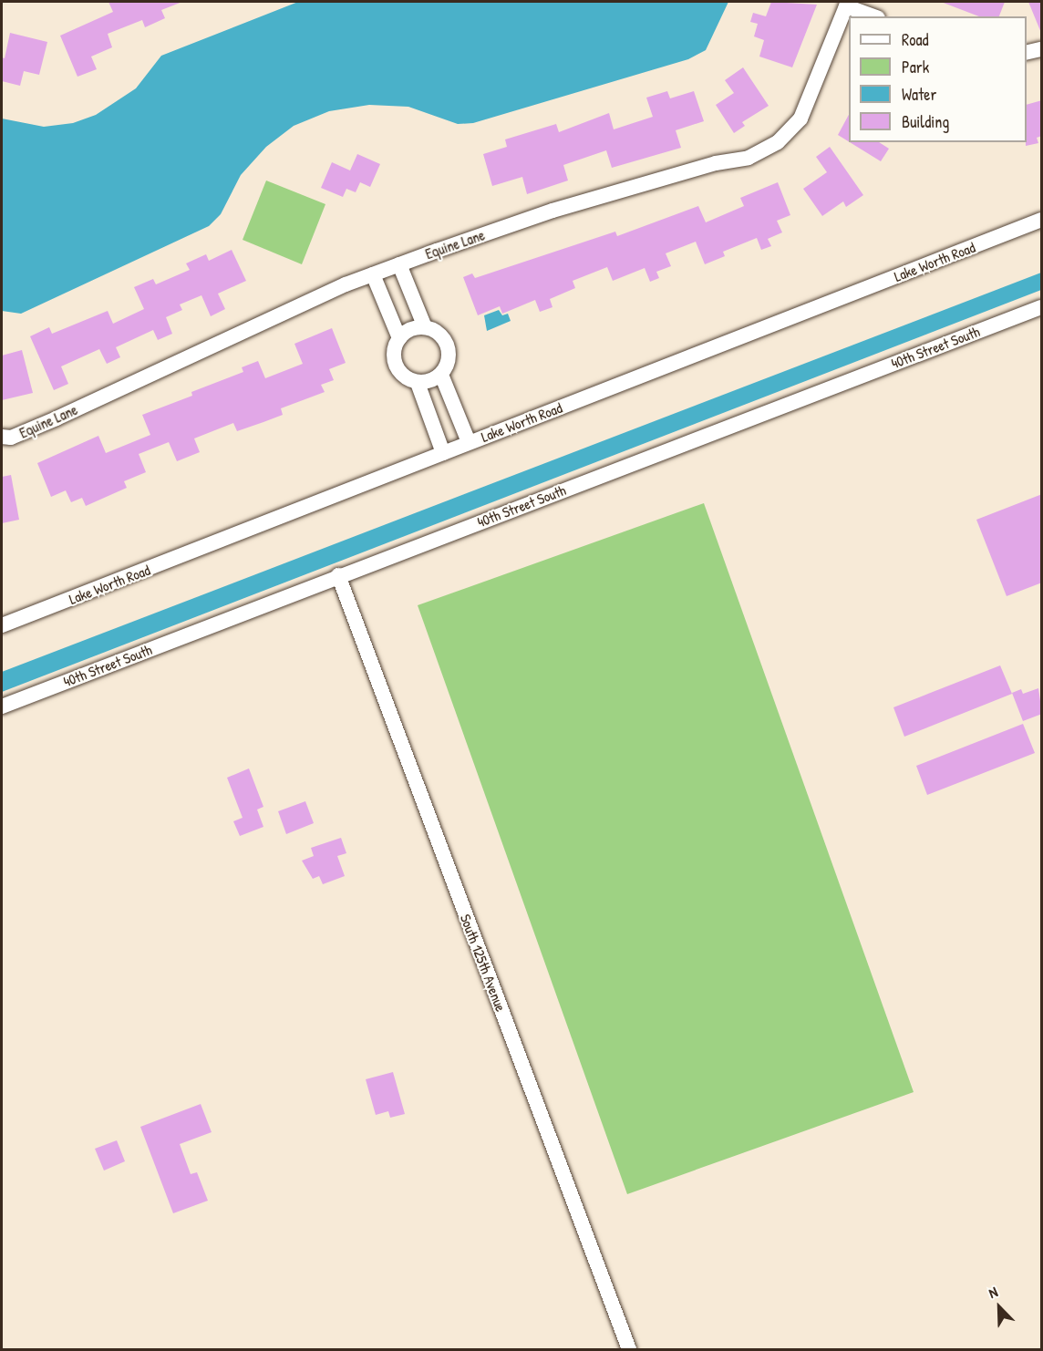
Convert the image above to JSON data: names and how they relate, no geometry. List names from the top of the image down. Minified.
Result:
{"streets":{"street":["Equine Lane","Lake Worth Road","40th Street South","South 125th Avenue"]},"crossings":[["40th Street South","South 125th Avenue"]],"legend":["Road","Park","Water","Building"],"north":"top left"}
